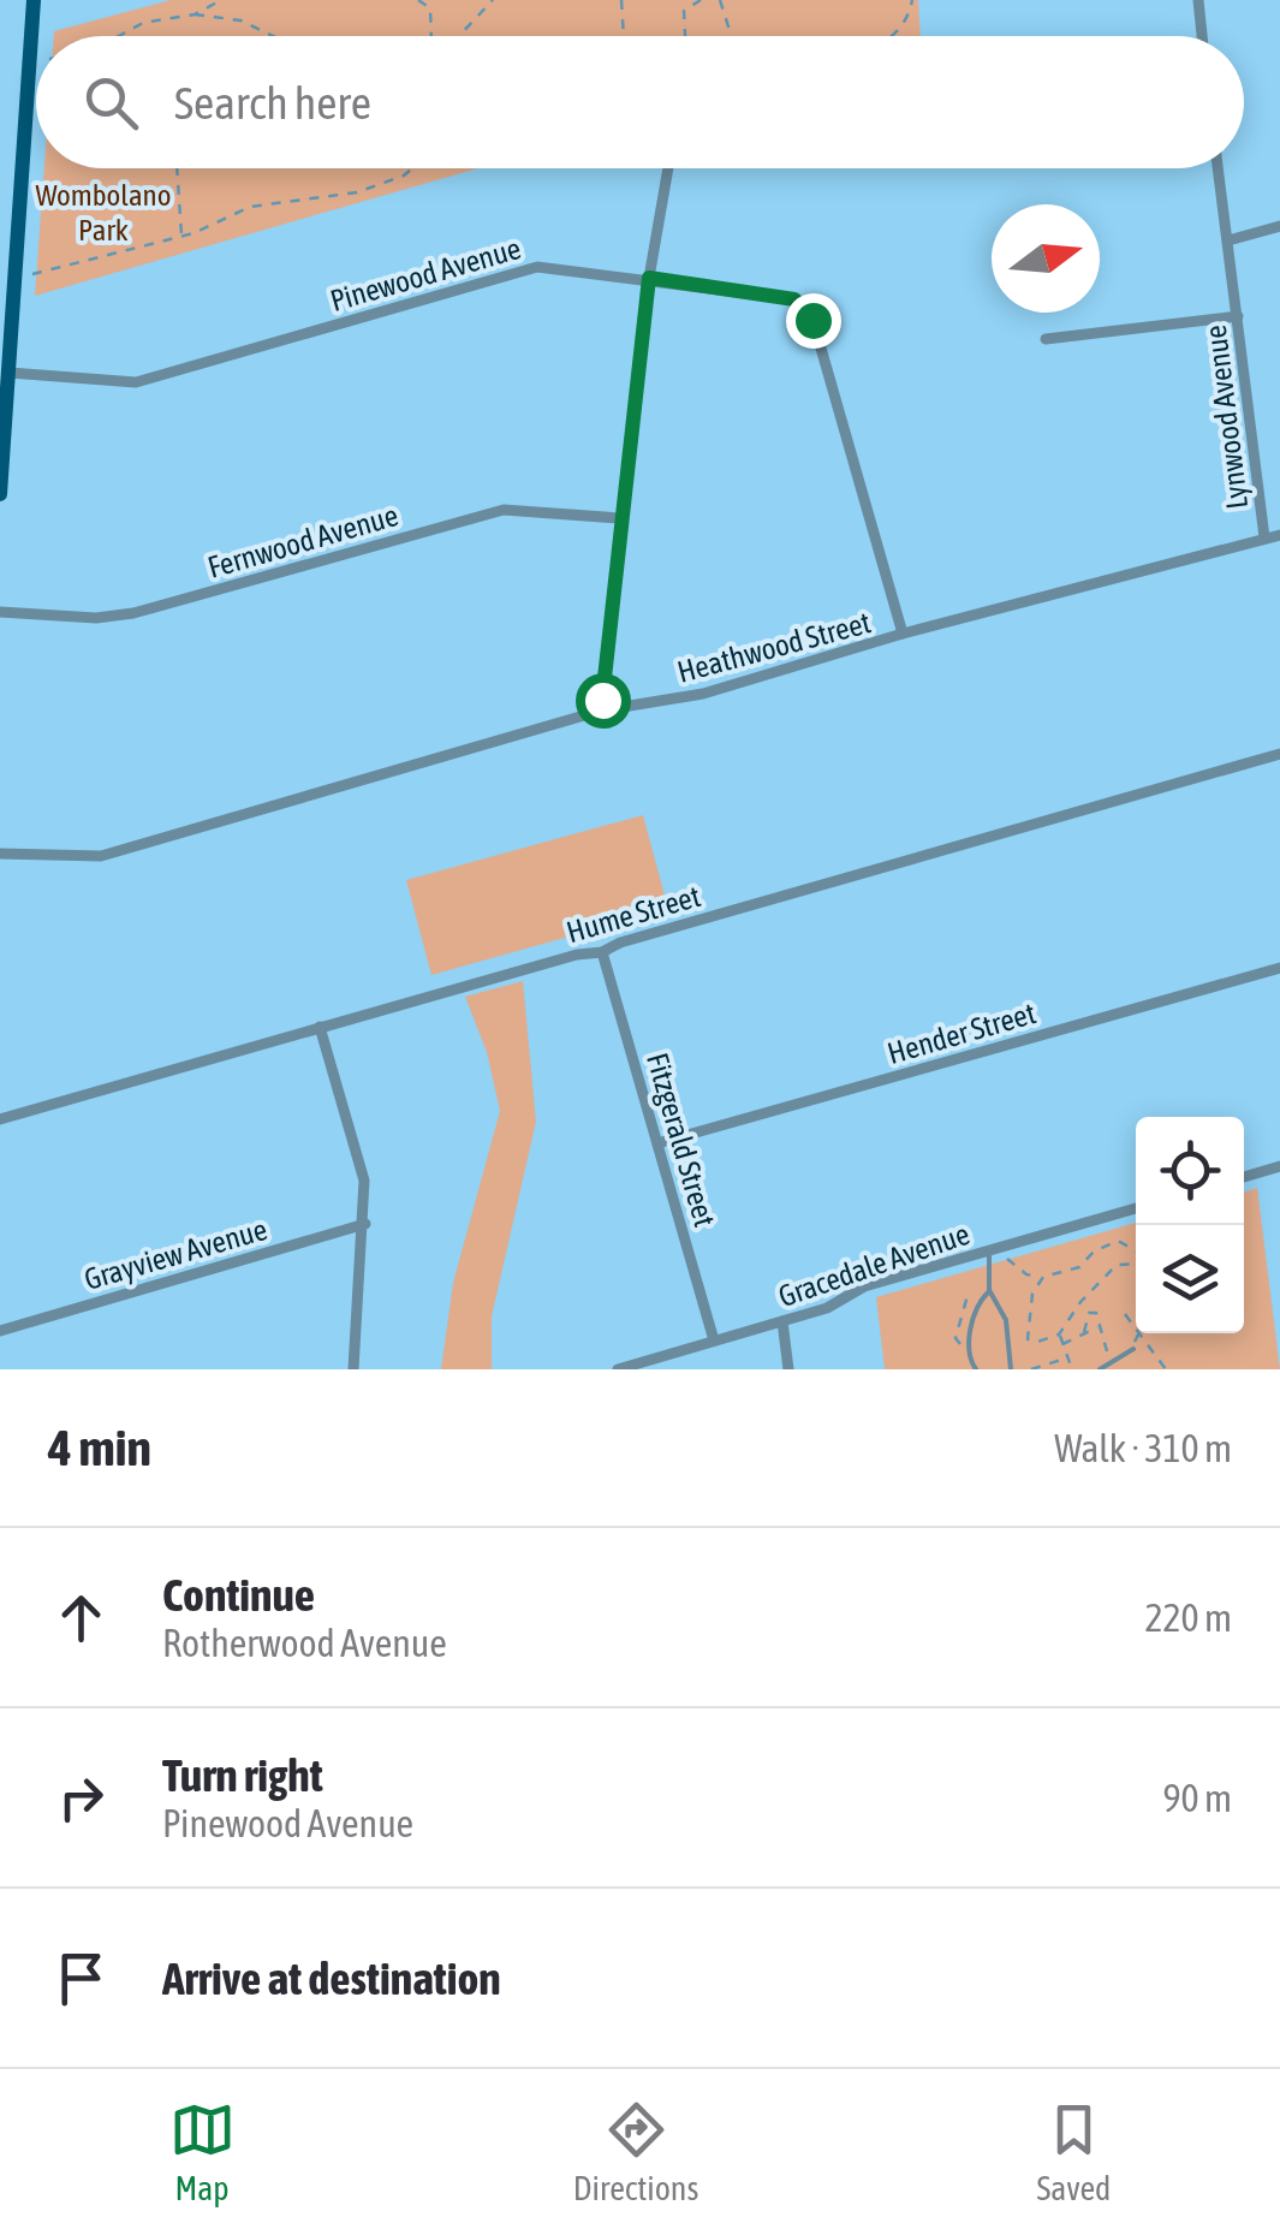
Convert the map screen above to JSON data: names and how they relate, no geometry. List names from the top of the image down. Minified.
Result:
{"streets":{"street":["Pinewood Avenue","Lynwood Avenue","Fernwood Avenue","Heathwood Street","Hume Street","Hender Street","Fitzgerald Street","Grayview Avenue","Gracedale Avenue"]},"crossings":[["Pinewood Avenue","Heathwood Street"],["Lynwood Avenue","Heathwood Street"],["Hume Street","Fitzgerald Street"],["Hender Street","Fitzgerald Street"],["Fitzgerald Street","Gracedale Avenue"]],"parks":["Wombolano Park"],"north":"right","page":{"search":"Search here","heading":["4 min","Walk · 310 m"],"list":[["Continue","Rotherwood Avenue","220 m"],["Turn right","Pinewood Avenue","90 m"],"Arrive at destination"],"nav":["Map","Directions","Saved"]}}
